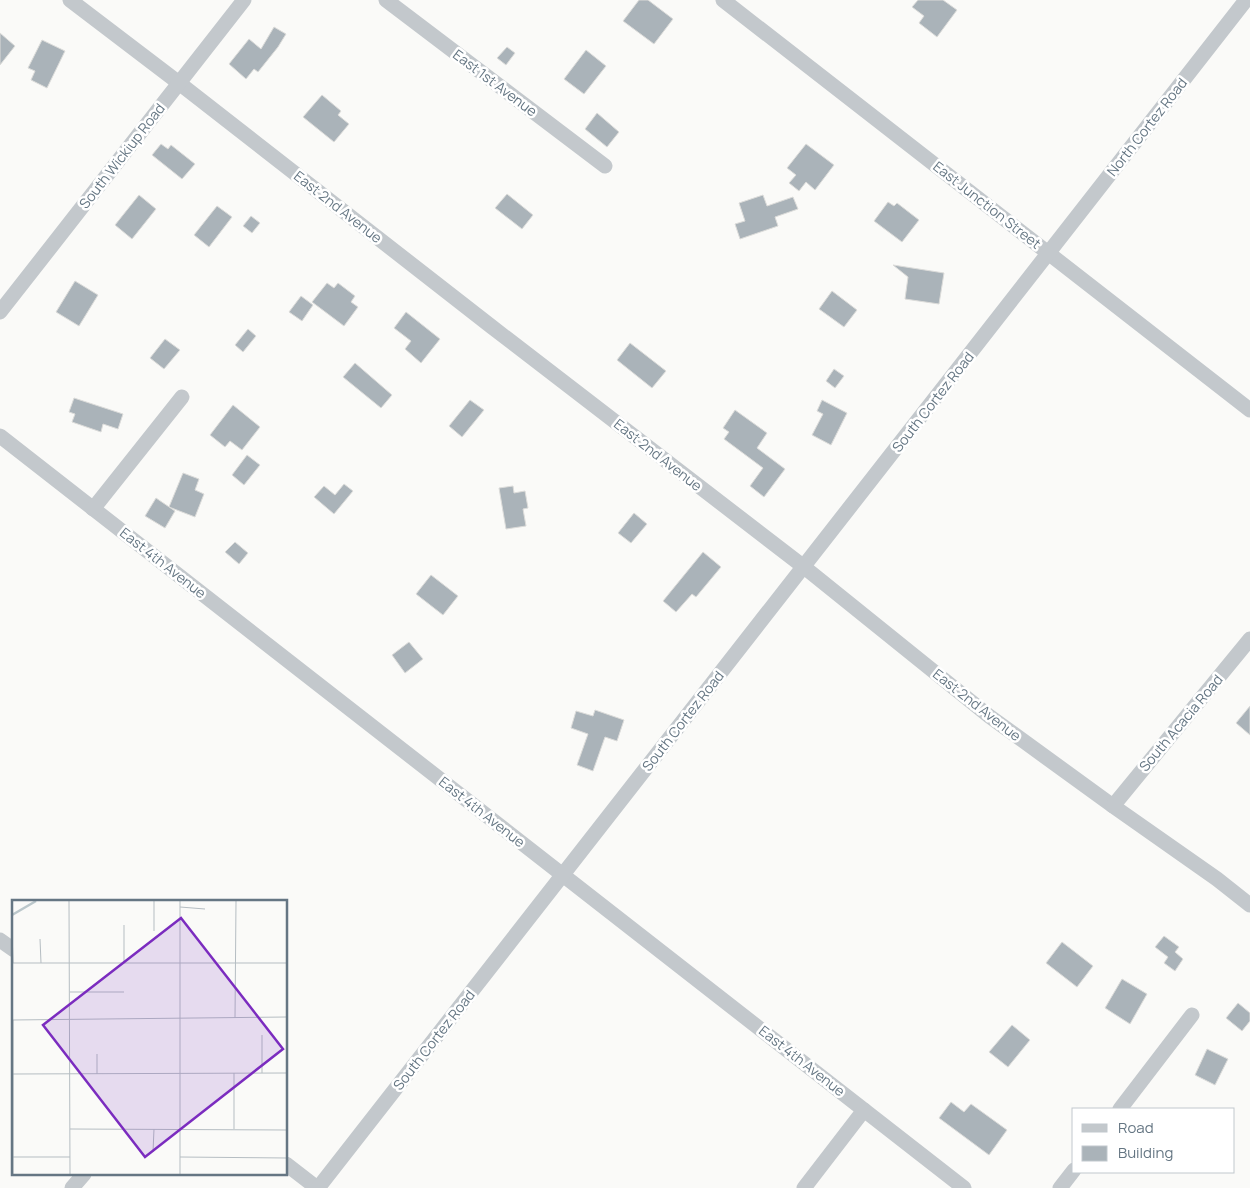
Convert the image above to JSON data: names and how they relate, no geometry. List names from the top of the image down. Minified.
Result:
{"streets":{"street":["East 1st Avenue","North Cortez Road","South Wickiup Road","East Junction Street","East 2nd Avenue","South Cortez Road","East 4th Avenue","South Acacia Road"]},"crossings":[["North Cortez Road","East Junction Street"],["North Cortez Road","South Cortez Road"],["South Wickiup Road","East 2nd Avenue"],["East Junction Street","South Cortez Road"],["East 2nd Avenue","South Cortez Road"],["East 2nd Avenue","South Acacia Road"],["South Cortez Road","East 4th Avenue"]],"legend":["Road","Building"]}
